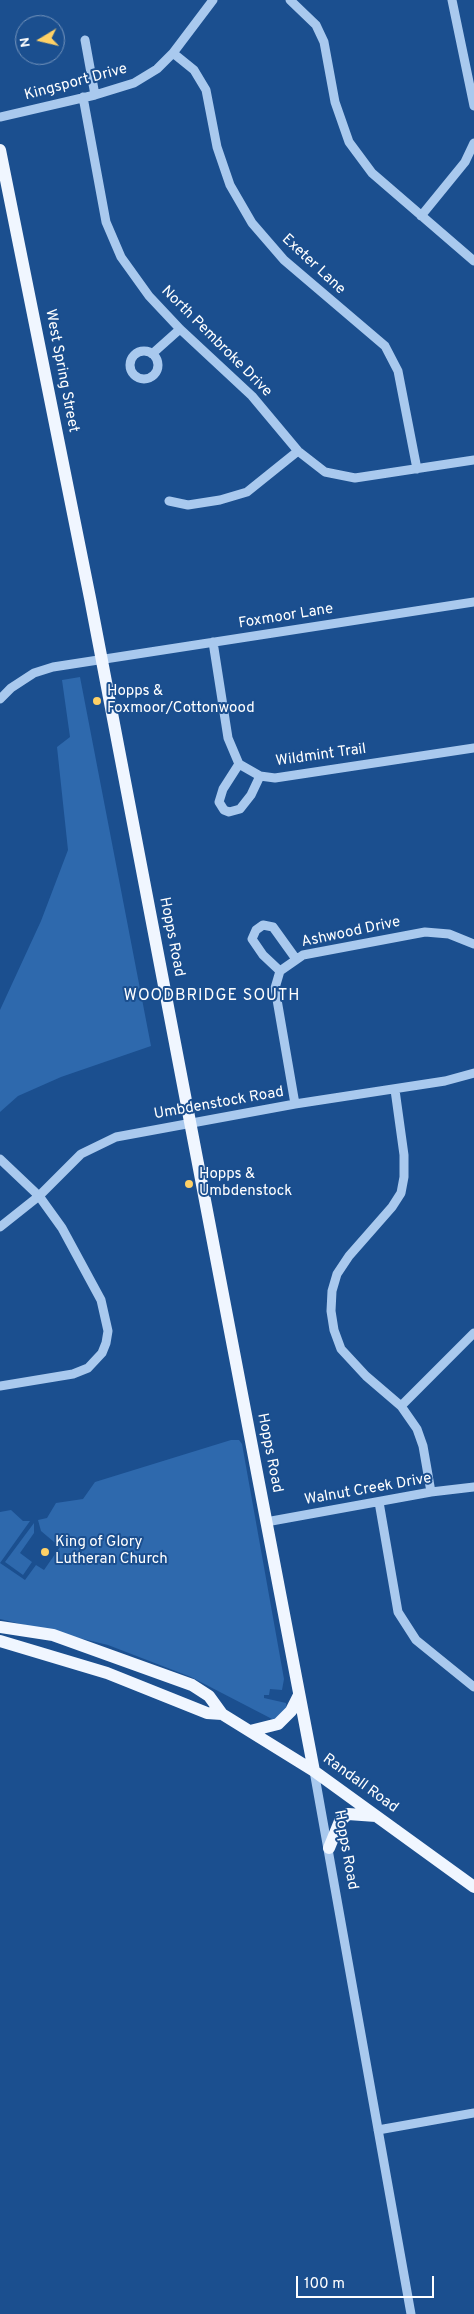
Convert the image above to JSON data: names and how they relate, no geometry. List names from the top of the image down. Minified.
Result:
{"streets":{"main road":["West Spring Street","Hopps Road","Randall Road"],"street":["Kingsport Drive","Exeter Lane","North Pembroke Drive","Foxmoor Lane","Wildmint Trail","Ashwood Drive","Umbdenstock Road","Walnut Creek Drive"]},"crossings":[["Kingsport Drive","Exeter Lane"],["Kingsport Drive","North Pembroke Drive"],["Exeter Lane","North Pembroke Drive"],["West Spring Street","Hopps Road"],["Foxmoor Lane","Hopps Road"],["Hopps Road","Umbdenstock Road"],["Hopps Road","Walnut Creek Drive"],["Hopps Road","Randall Road"]],"districts":["WOODBRIDGE SOUTH"],"places":["Hopps & Foxmoor/Cottonwood","Hopps & Umbdenstock","King of Glory Lutheran Church"],"scale_bar":"100 m","north":"left"}
